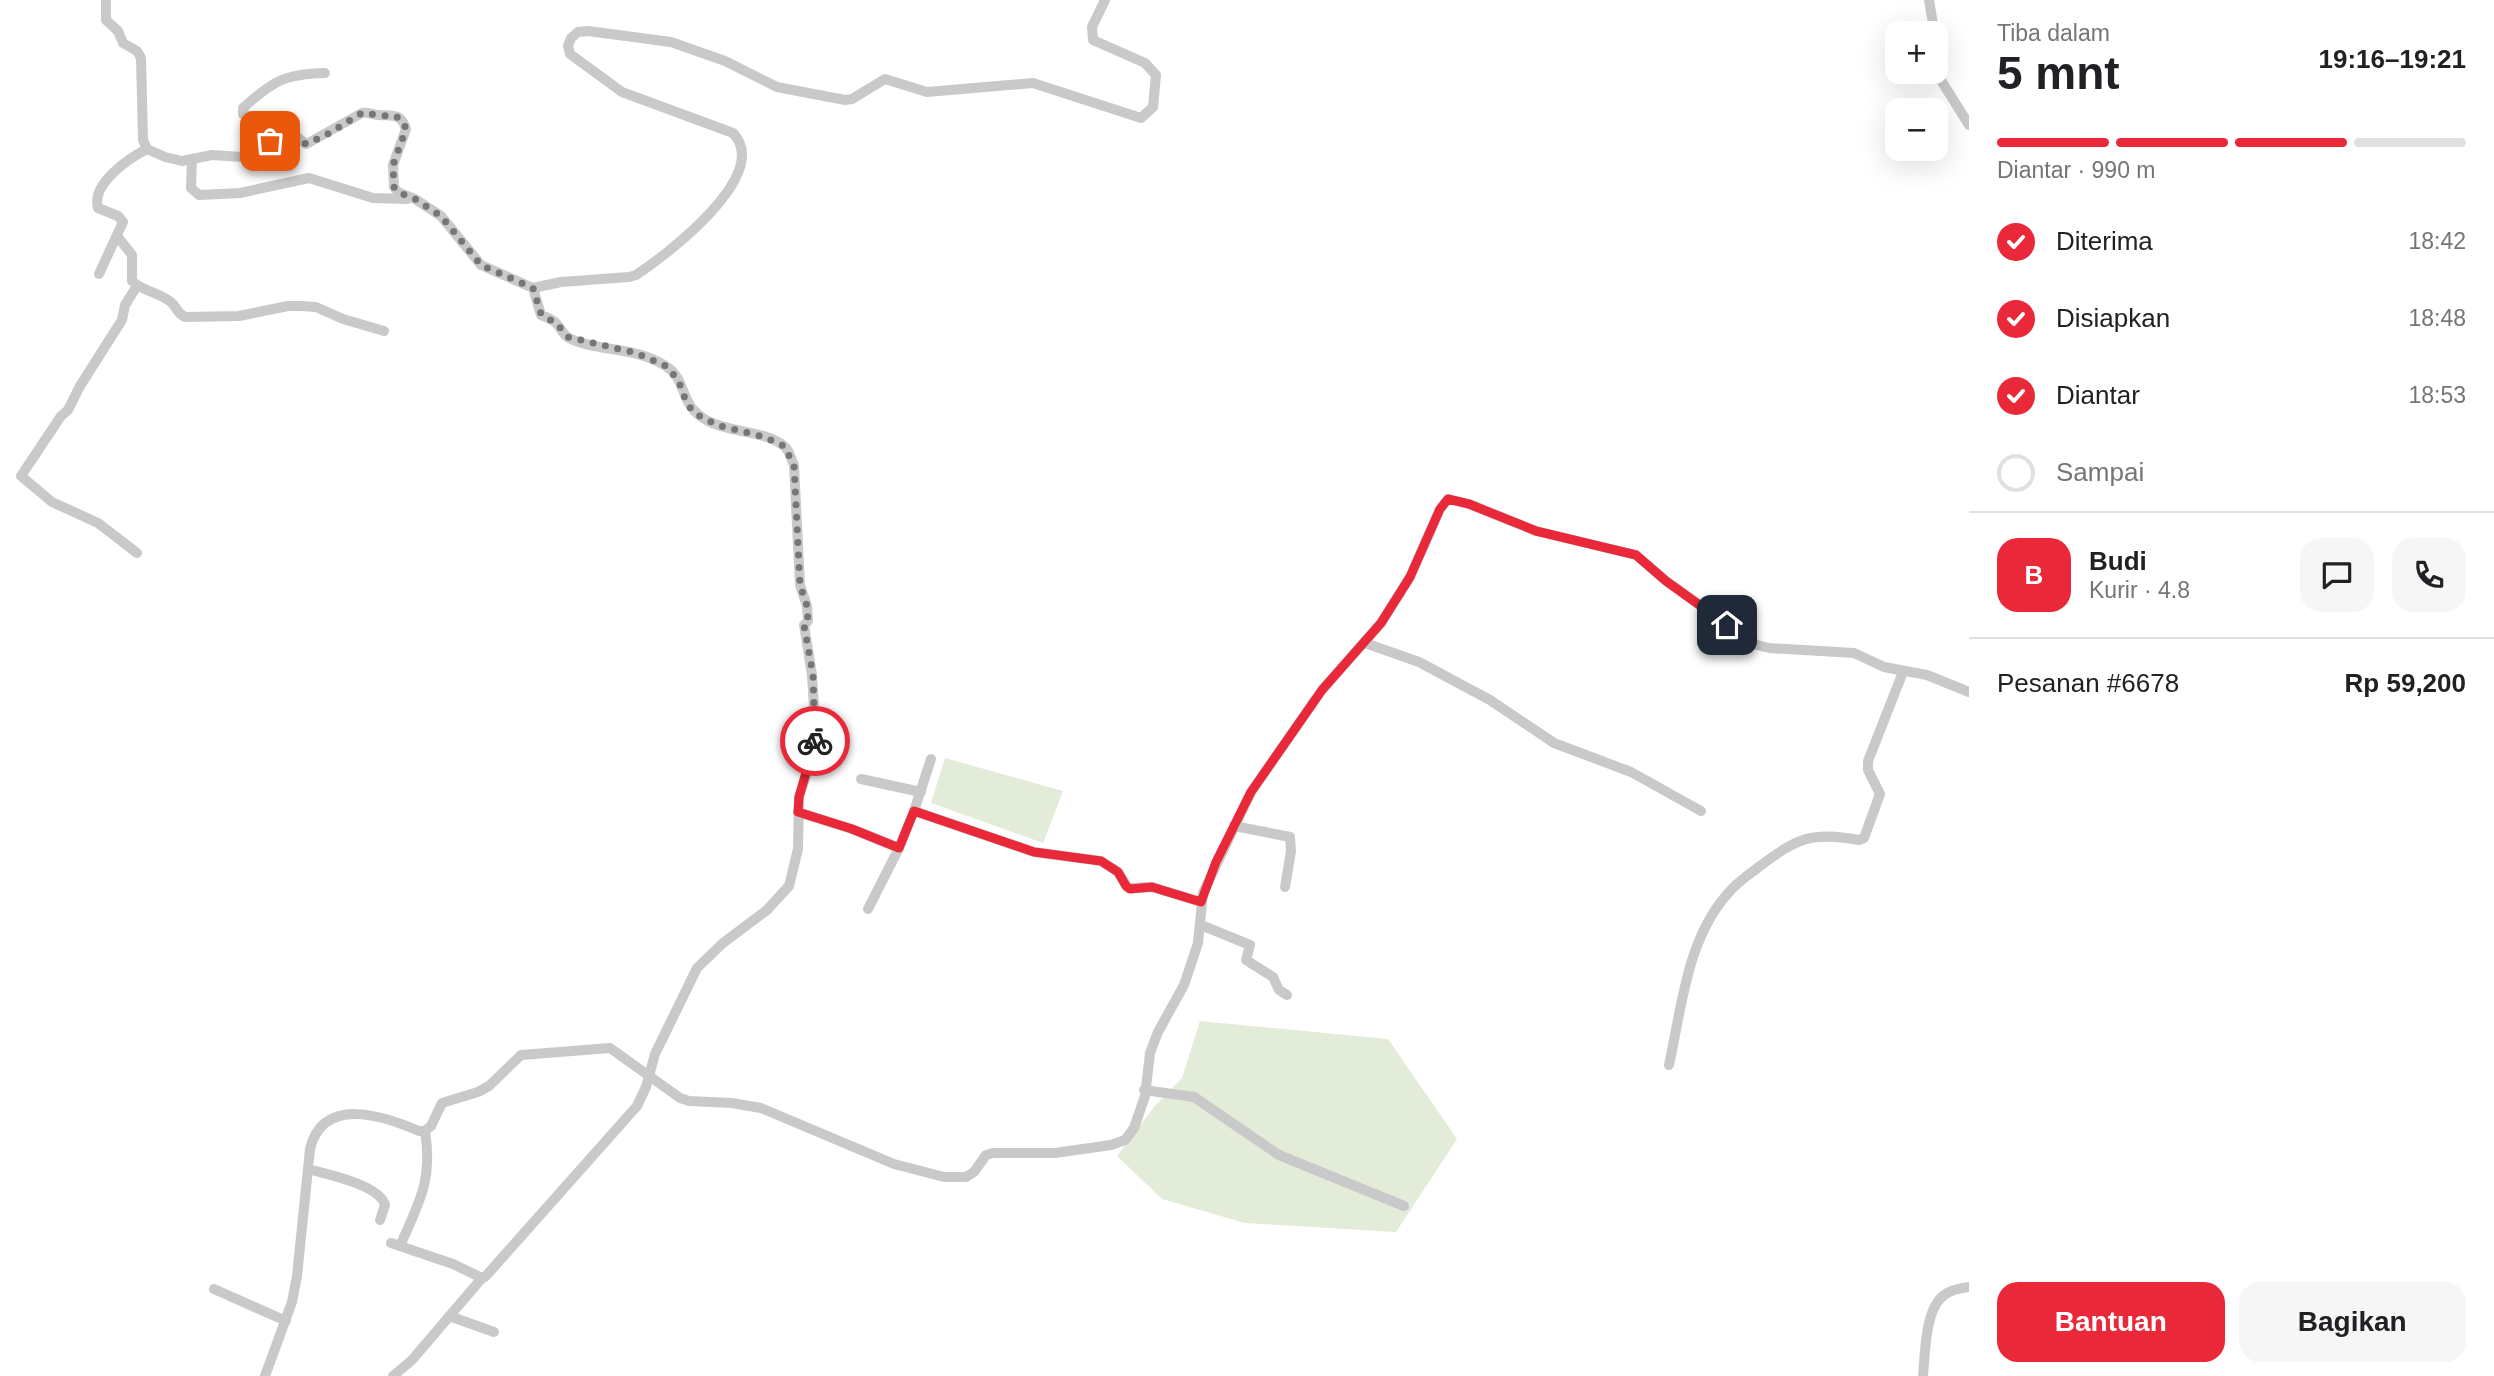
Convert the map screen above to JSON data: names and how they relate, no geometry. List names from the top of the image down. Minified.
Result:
{"page":{"heading":["5 mnt","Tiba dalam","19:16–19:21"],"panel":["Budi","Kurir · 4.8","Pesanan #6678","Rp 59,200"],"map_buttons":["+","−"],"bar":"Diantar · 990 m","list":[["Diterima","18:42"],["Disiapkan","18:48"],["Diantar","18:53"],"Sampai"],"round":"B","buttons":["Bantuan","Bagikan"]}}
